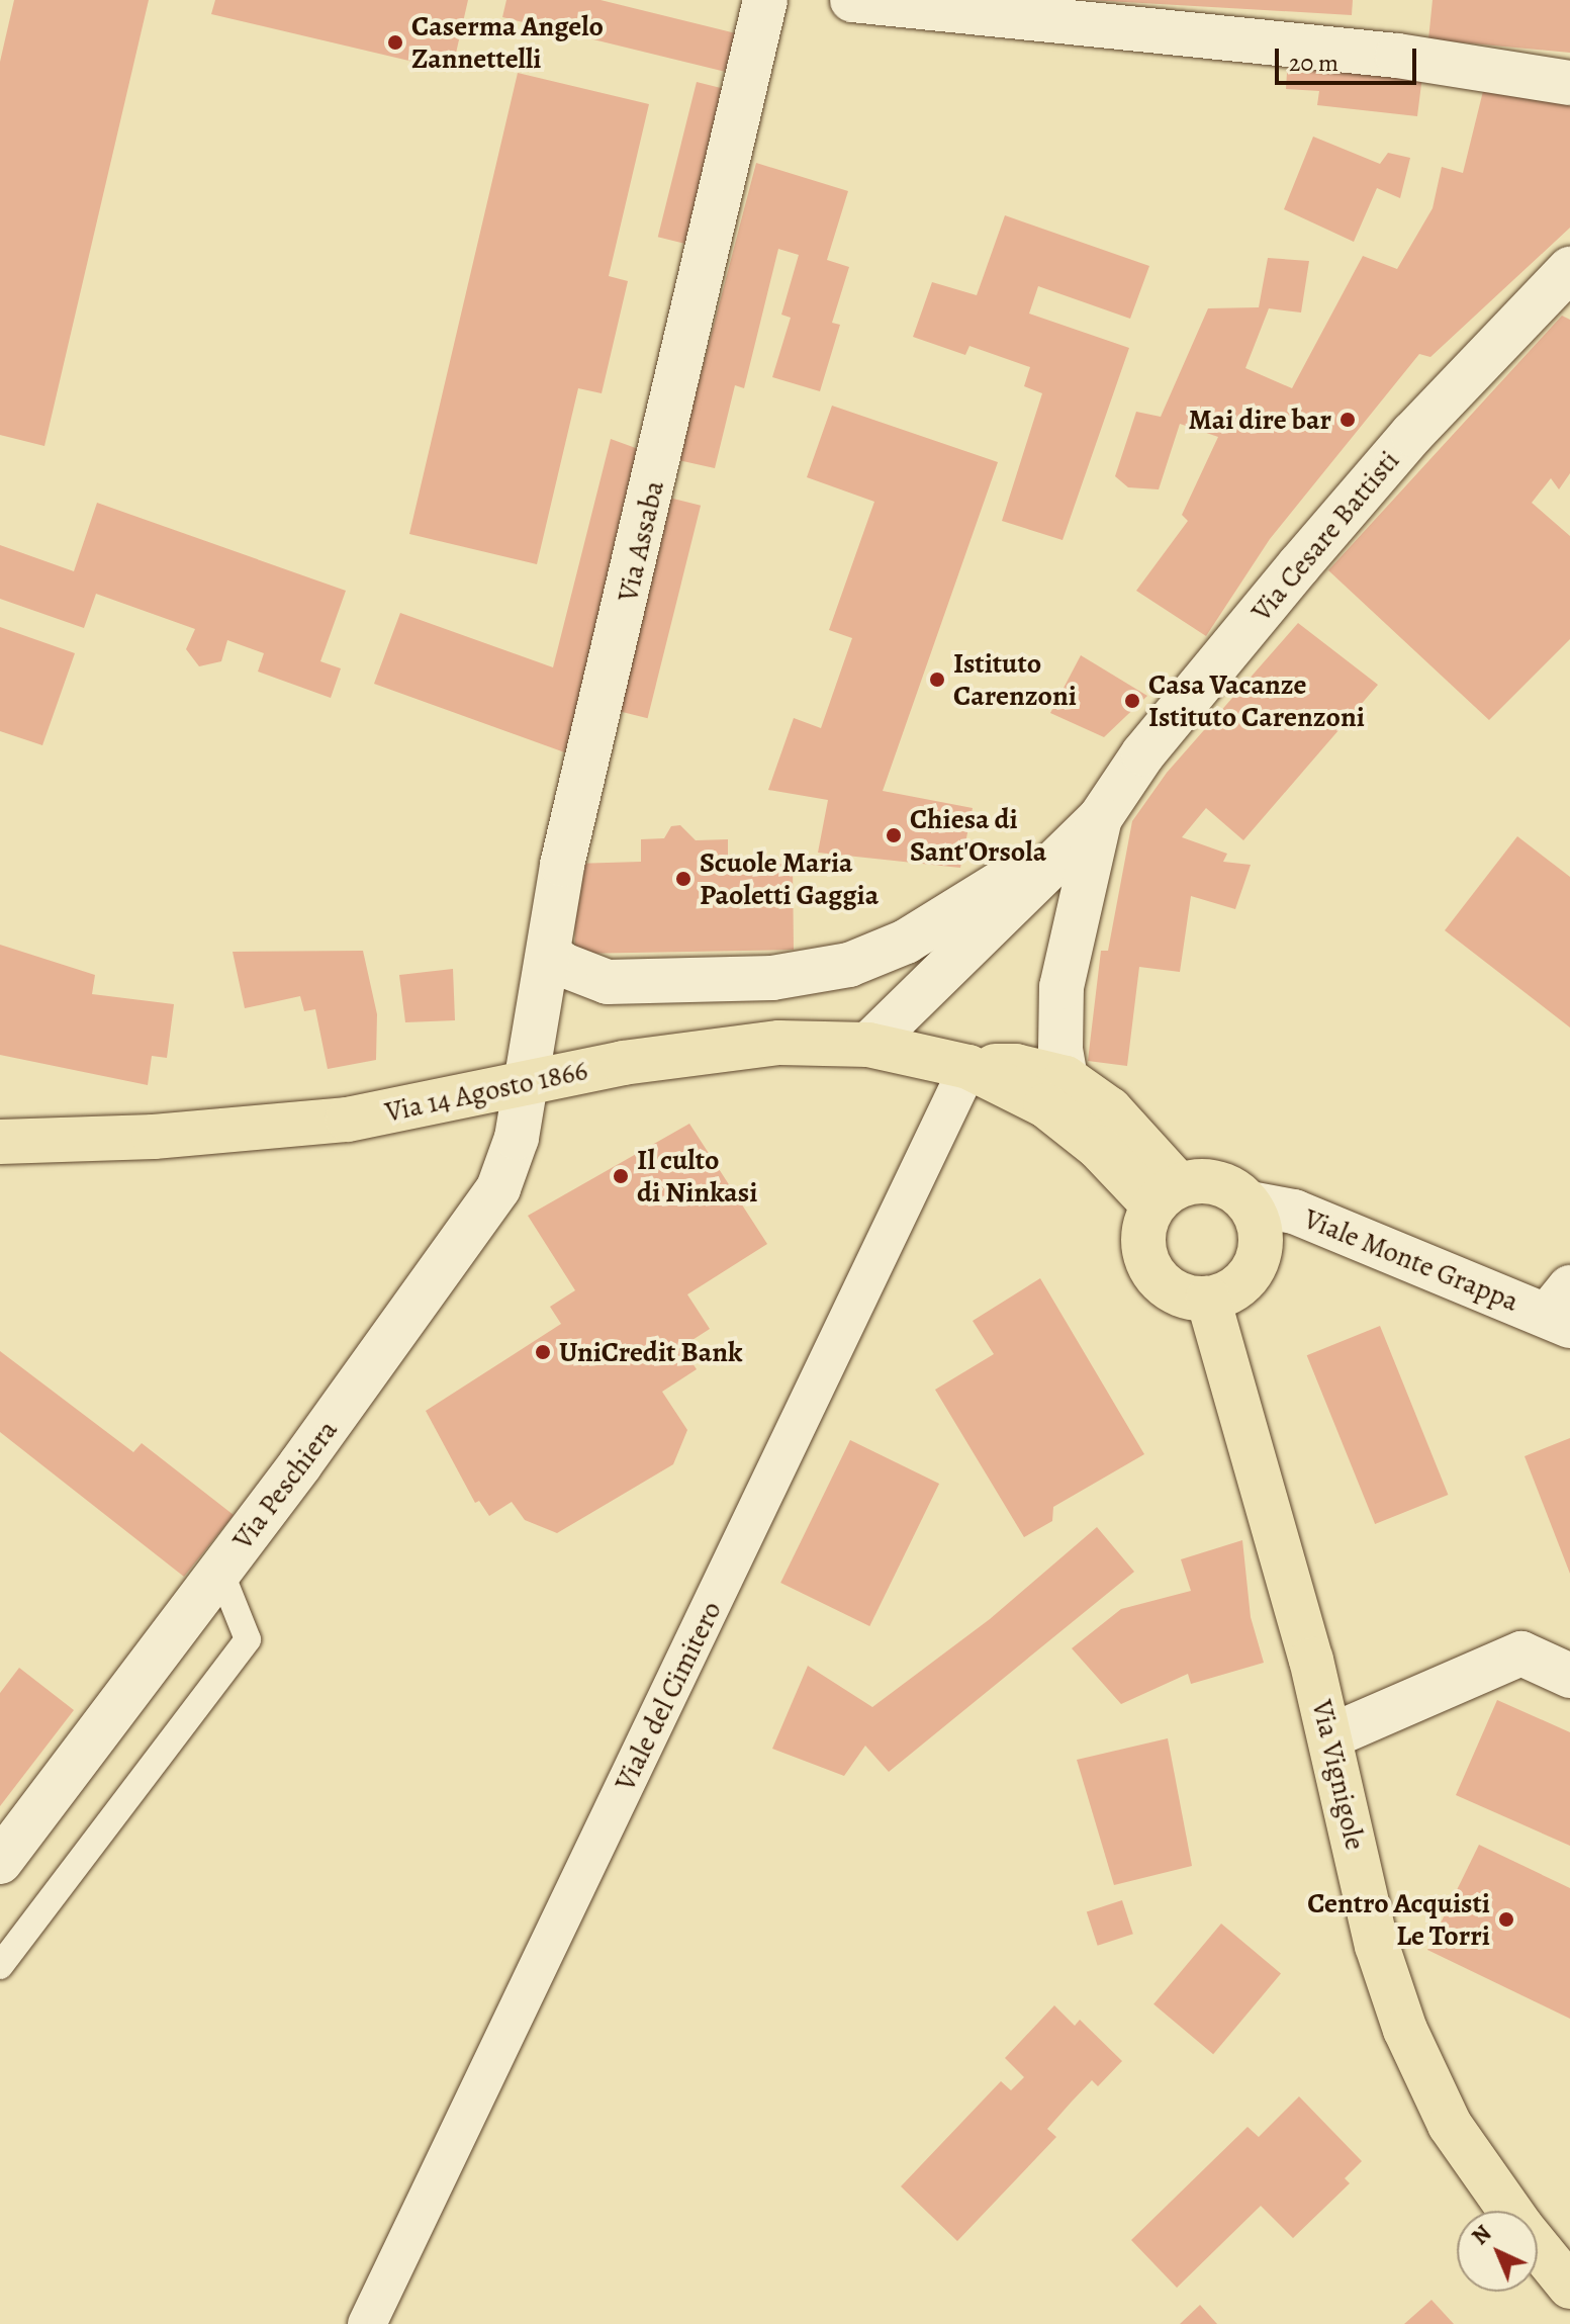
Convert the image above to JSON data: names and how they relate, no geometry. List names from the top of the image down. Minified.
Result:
{"streets":{"main road":["Via 14 Agosto 1866","Via Vignigole"],"street":["Via Cesare Battisti","Via Assaba","Viale Monte Grappa","Via Peschiera","Viale del Cimitero"]},"crossings":[["Via Cesare Battisti","Via Assaba"],["Via Cesare Battisti","Via 14 Agosto 1866"],["Via Assaba","Via 14 Agosto 1866"],["Via Assaba","Via Peschiera"],["Via 14 Agosto 1866","Viale Monte Grappa"],["Via 14 Agosto 1866","Via Peschiera"],["Via 14 Agosto 1866","Viale del Cimitero"],["Via 14 Agosto 1866","Via Vignigole"],["Viale Monte Grappa","Via Vignigole"]],"places":["Caserma Angelo Zannettelli","Mai dire bar","Istituto Carenzoni","Casa Vacanze Istituto Carenzoni","Chiesa di Sant'Orsola","Scuole Maria Paoletti Gaggia","Il culto di Ninkasi","UniCredit Bank","Centro Acquisti Le Torri"],"scale_bar":"20 m","north":"top left"}
